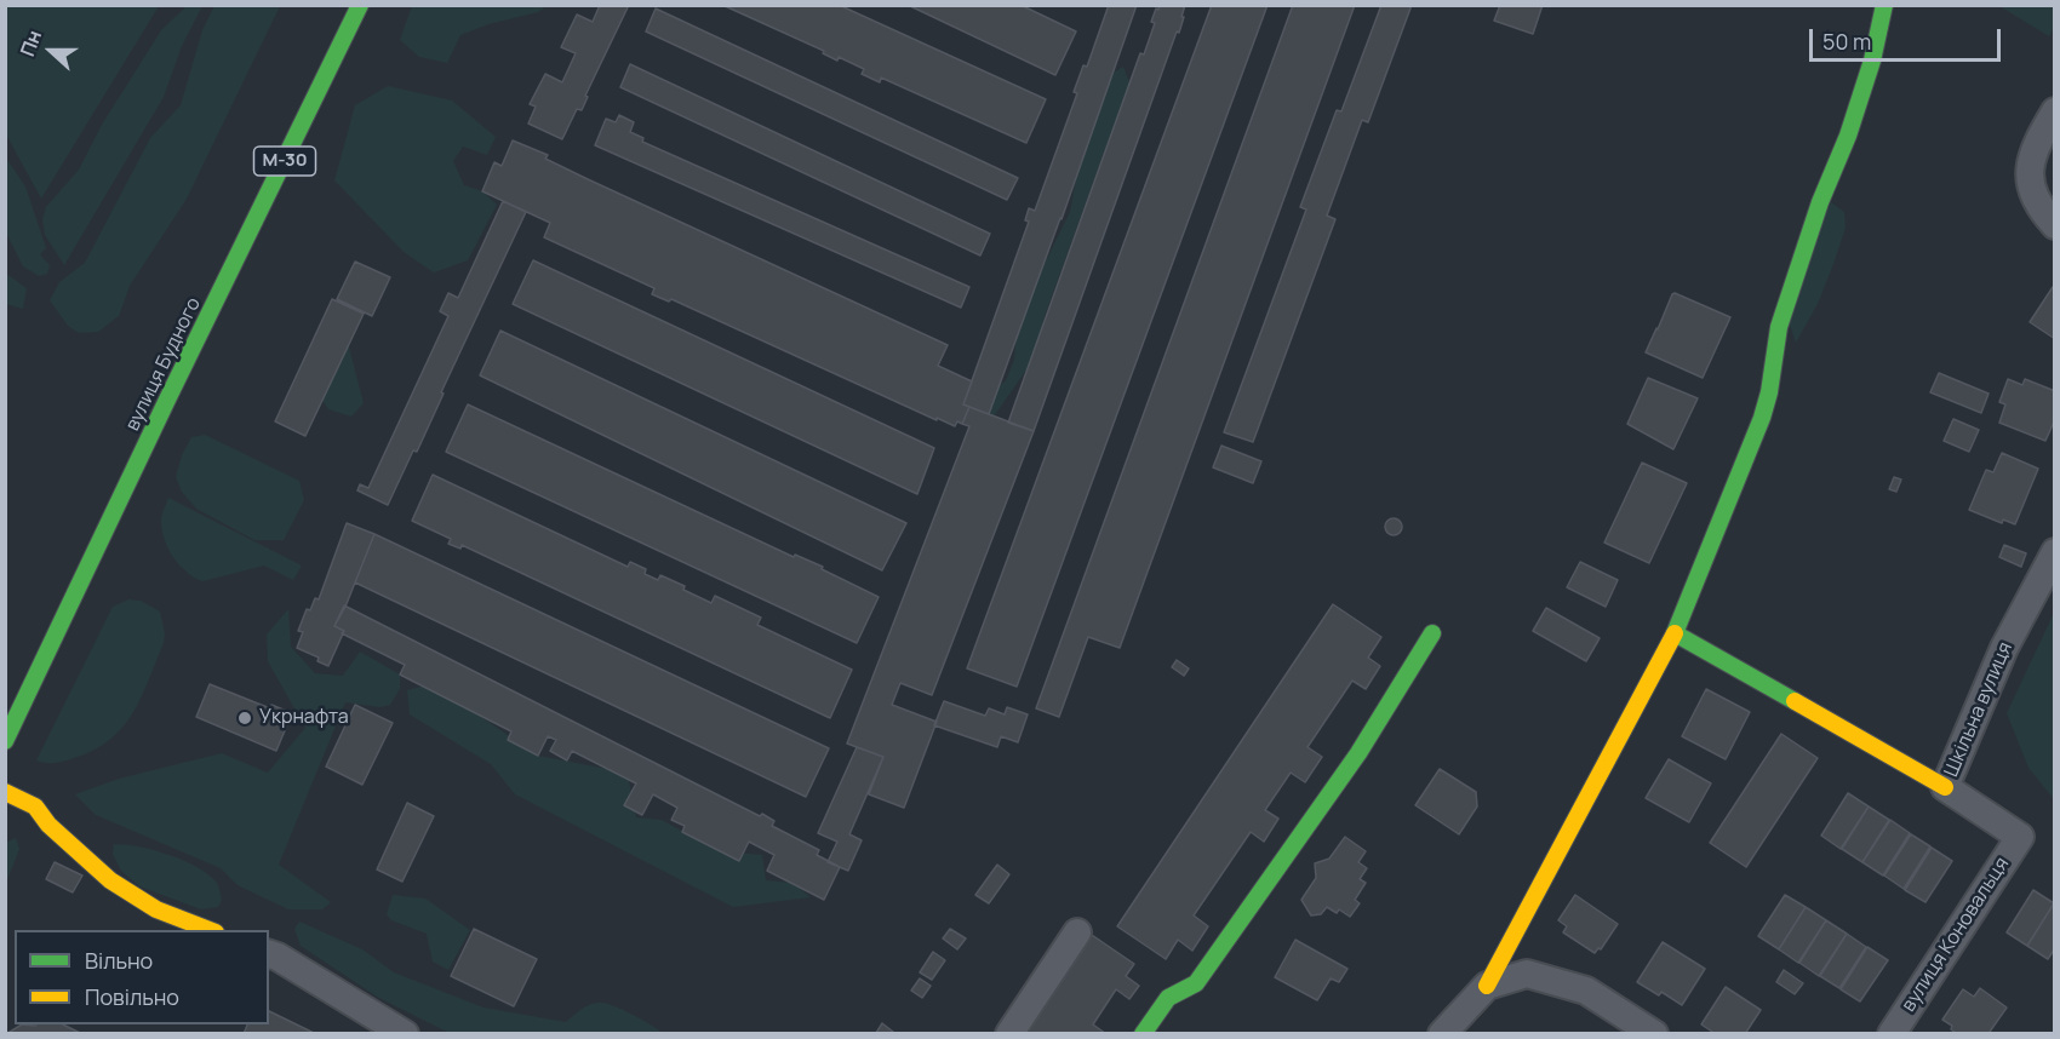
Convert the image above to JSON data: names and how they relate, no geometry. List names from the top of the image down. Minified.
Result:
{"streets":{"main road":["М-30","вулиця Будного"],"street":["Шкільна вулиця","вулиця Коновальця"]},"crossings":[["Шкільна вулиця","вулиця Коновальця"]],"places":["Укрнафта"],"legend":["Вільно","Повільно"],"scale_bar":"50 m","north":"left"}
